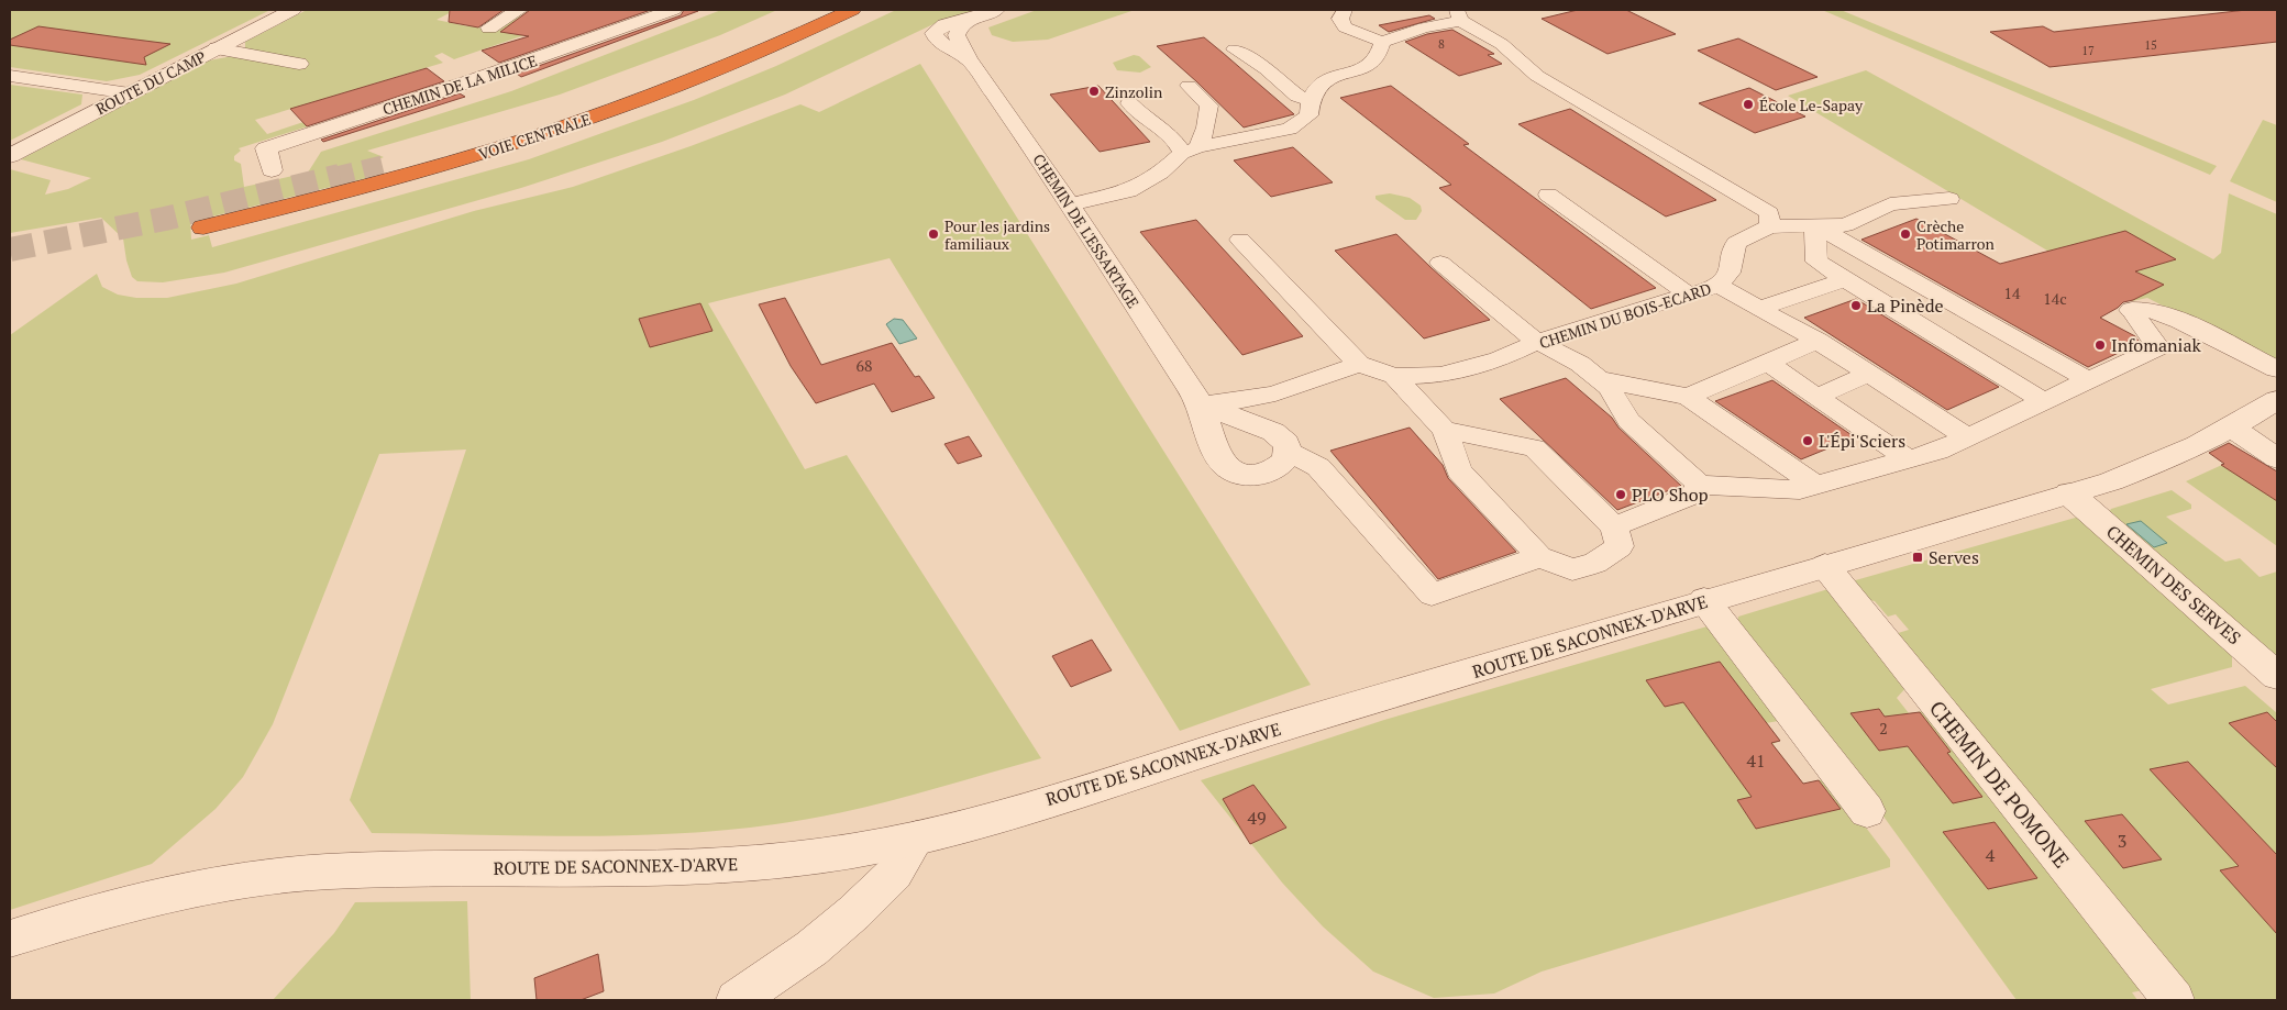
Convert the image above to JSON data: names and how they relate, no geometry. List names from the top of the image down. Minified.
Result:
{"streets":{"highway":["VOIE CENTRALE"],"street":["ROUTE DU CAMP","CHEMIN DE LA MILICE","CHEMIN DE L'ESSARTAGE","CHEMIN DU BOIS-ECARD","CHEMIN DES SERVES","ROUTE DE SACONNEX-D'ARVE","CHEMIN DE POMONE"]},"crossings":[["CHEMIN DES SERVES","ROUTE DE SACONNEX-D'ARVE"],["ROUTE DE SACONNEX-D'ARVE","CHEMIN DE POMONE"]],"places":{"other":["Zinzolin","École Le-Sapay","Pour les jardins familiaux","Crèche Potimarron","La Pinède","Infomaniak","L'Épi'Sciers","PLO Shop"],"transit":["Serves"]},"house_numbers":["8","15","17","14","14c","68","2","41","49","3","4"]}
